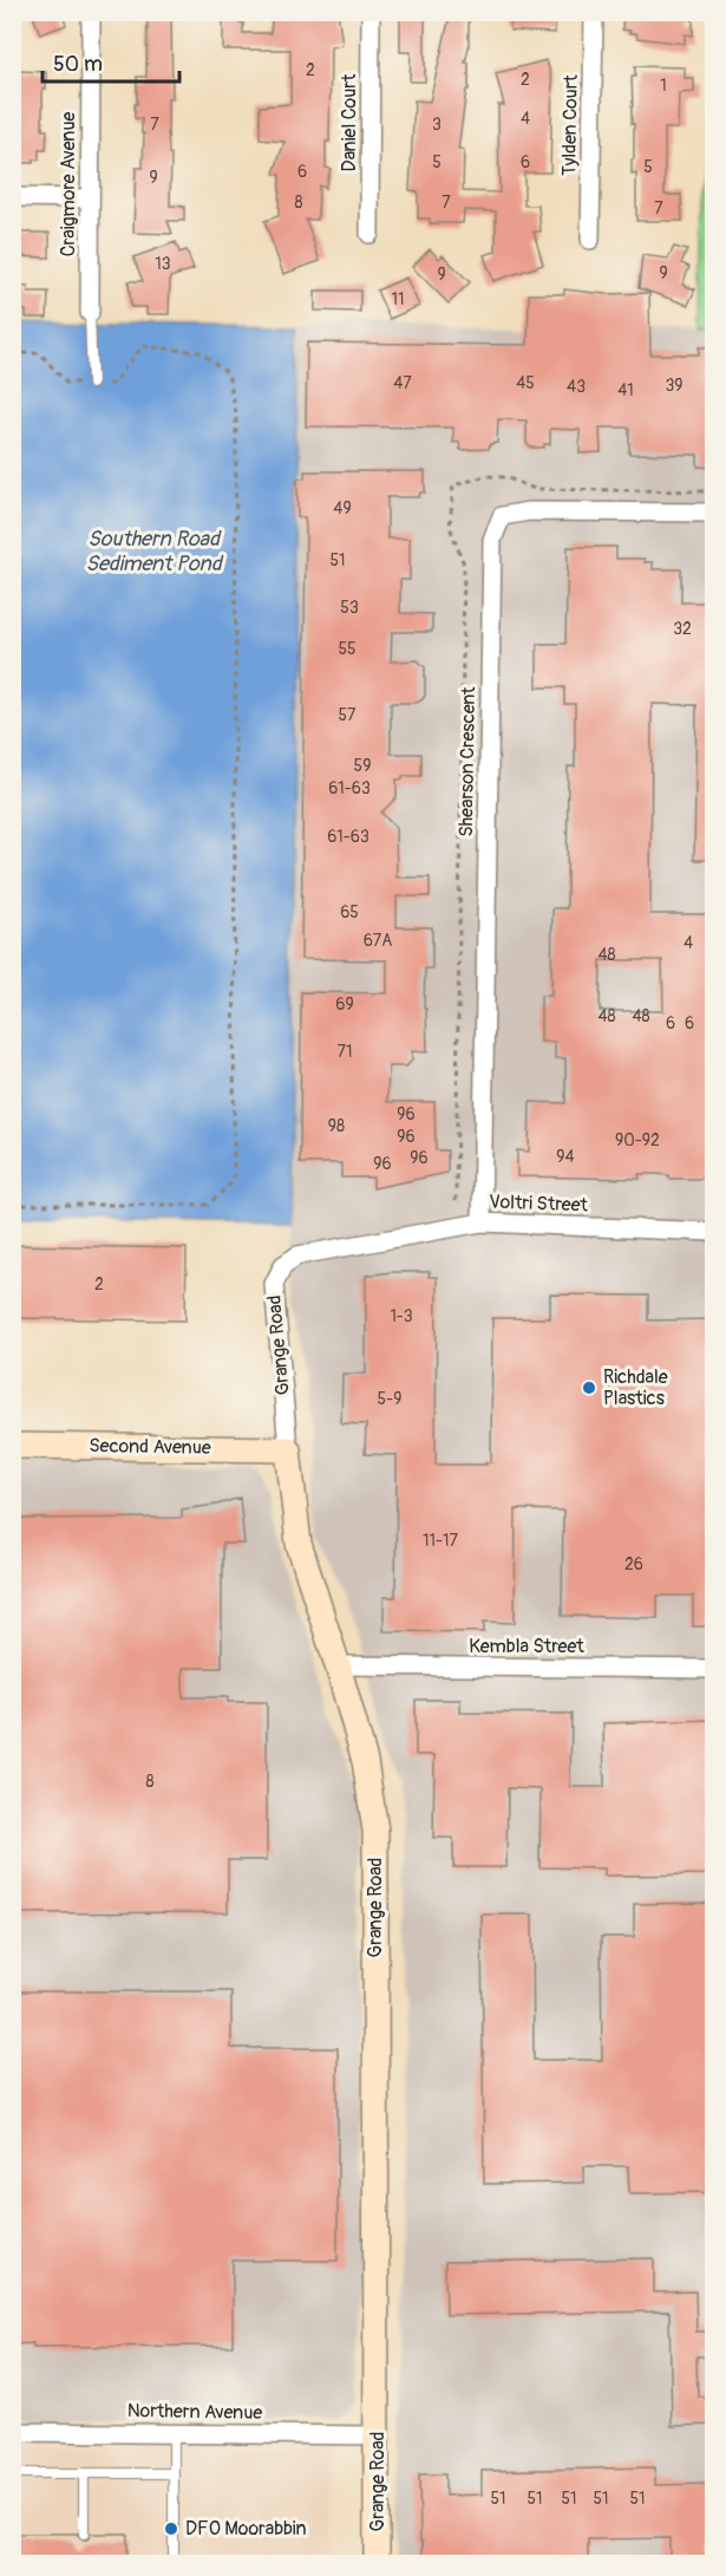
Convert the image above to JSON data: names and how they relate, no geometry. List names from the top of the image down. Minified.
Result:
{"streets":{"main road":["Grange Road","Second Avenue"],"street":["Daniel Court","Tylden Court","Craigmore Avenue","Shearson Crescent","Voltri Street","Kembla Street","Northern Avenue"]},"crossings":[["Shearson Crescent","Voltri Street"],["Voltri Street","Grange Road"],["Grange Road","Second Avenue"],["Grange Road","Kembla Street"],["Grange Road","Northern Avenue"]],"water":["Southern Road Sediment Pond"],"places":["Richdale Plastics","DFO Moorabbin"],"house_numbers":["2","2","1","4","7","3","5","6","5","6","9","8","7","7","13","9","9","11","47","45","39","43","41","49","51","53","32","55","57","59","61-63","61-63","65","67A","4","48","69","48","48","6","6","71","96","98","96","90-92","94","96","96","2","1-3","5-9","11-17","26","8","51","51","51","51","51"],"scale_bar":"50 m"}
